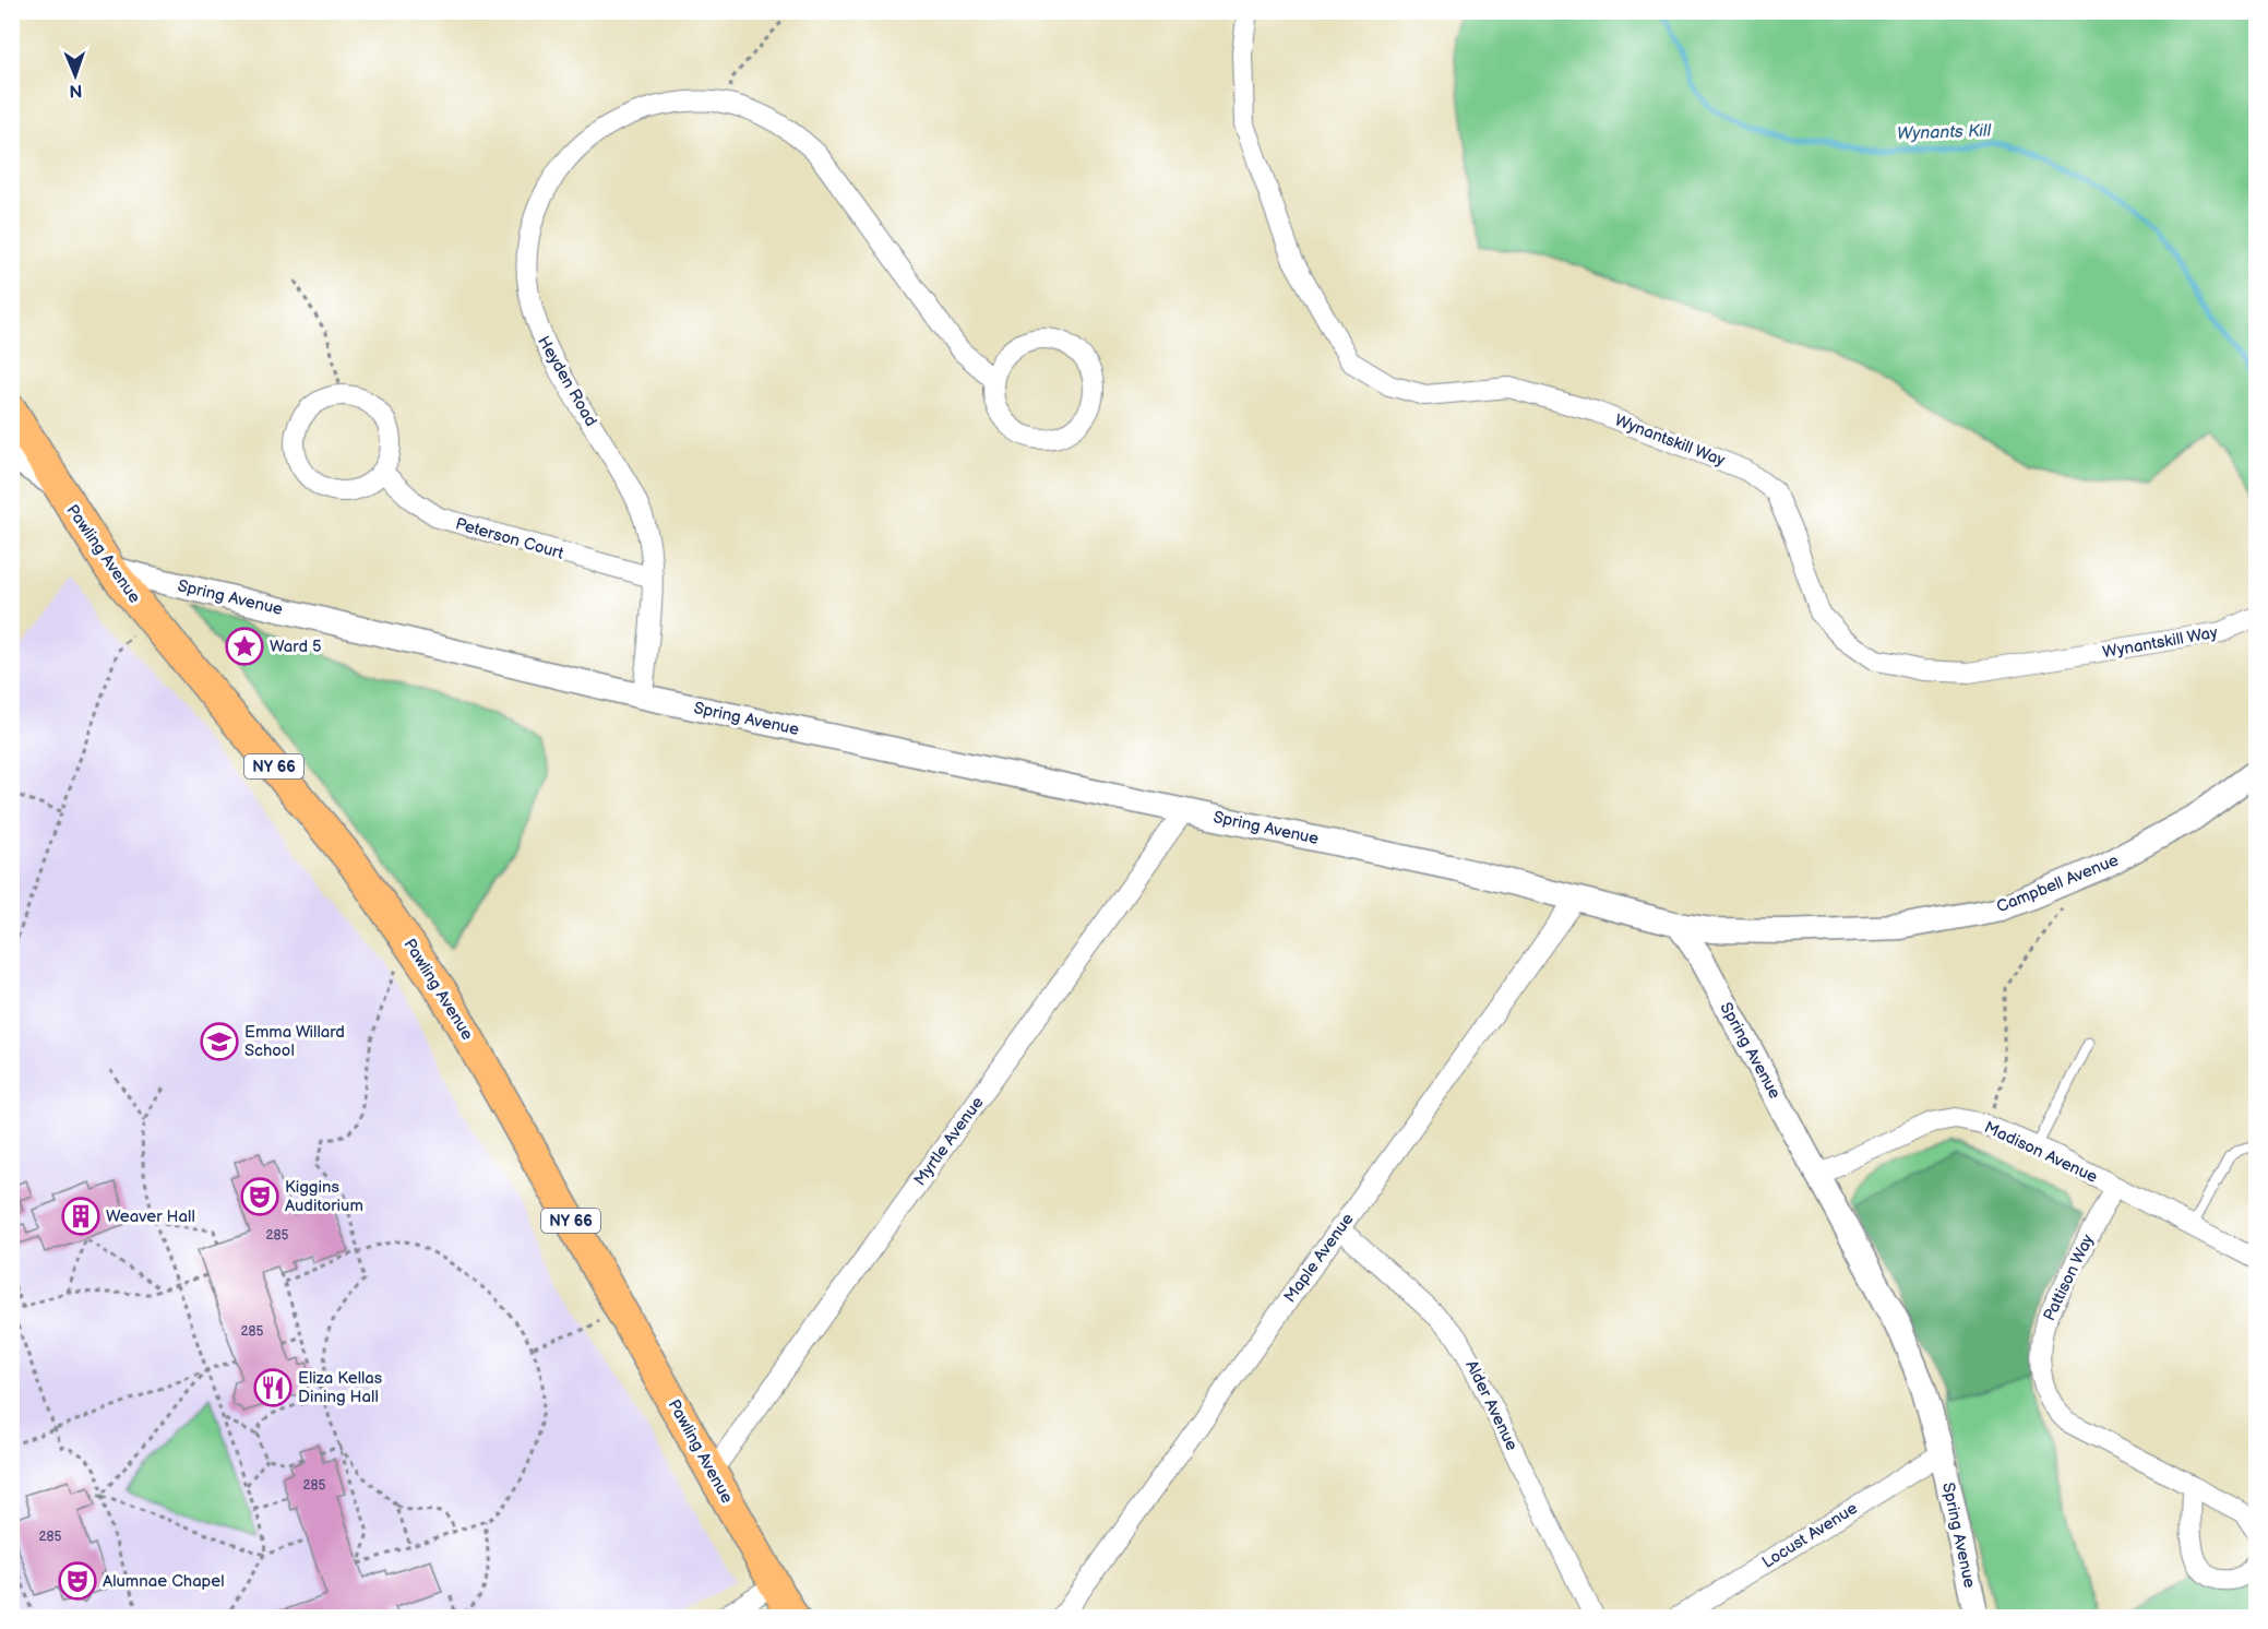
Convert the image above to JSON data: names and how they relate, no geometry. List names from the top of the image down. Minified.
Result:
{"streets":{"main road":["Pawling Avenue","NY 66"],"street":["Heyden Road","Wynantskill Way","Peterson Court","Spring Avenue","Campbell Avenue","Myrtle Avenue","Madison Avenue","Maple Avenue","Pattison Way","Alder Avenue","Locust Avenue"]},"crossings":[["Heyden Road","Peterson Court"],["Heyden Road","Spring Avenue"],["Pawling Avenue","Spring Avenue"],["Pawling Avenue","Myrtle Avenue"],["Spring Avenue","Campbell Avenue"],["Spring Avenue","Myrtle Avenue"],["Spring Avenue","Madison Avenue"],["Spring Avenue","Maple Avenue"],["Spring Avenue","Locust Avenue"],["Madison Avenue","Pattison Way"],["Maple Avenue","Alder Avenue"]],"water":["Wynants Kill"],"places":{"place":["Ward 5"],"school or university":["Emma Willard School"],"theatre":["Kiggins Auditorium","Alumnae Chapel"],"building":["Weaver Hall"],"restaurant":["Eliza Kellas Dining Hall"]},"house_numbers":["285","285","285","285"],"north":"bottom"}
